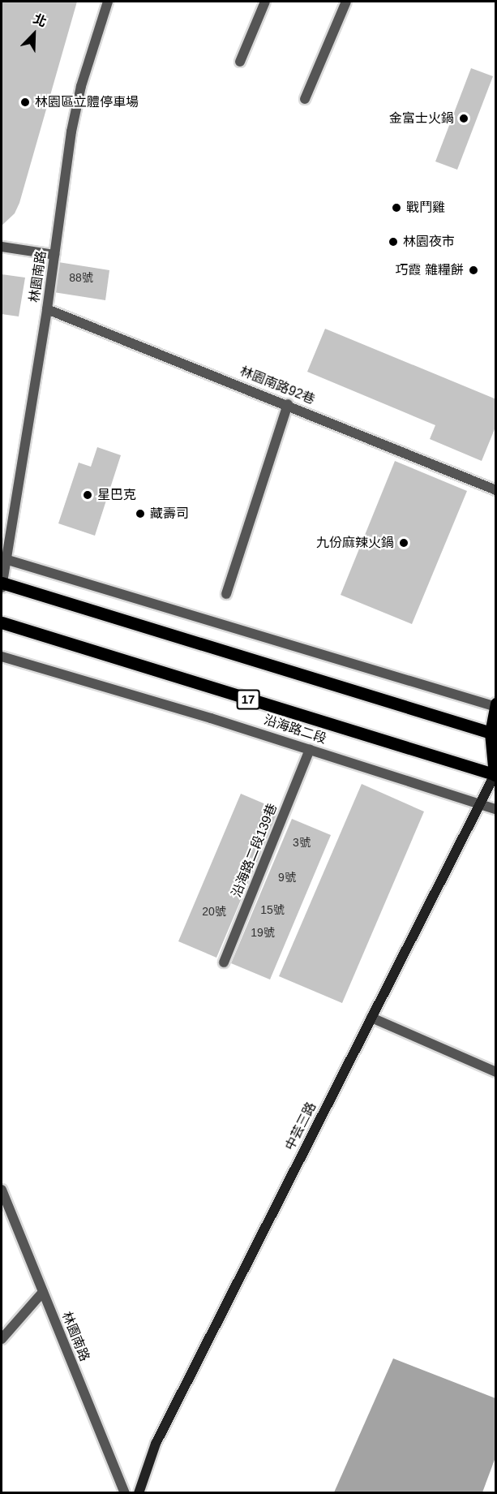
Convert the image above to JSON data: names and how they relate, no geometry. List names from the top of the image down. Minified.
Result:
{"streets":{"main road":["17","沿海路二段"],"street":["林園南路","林園南路92巷","沿海路二段139巷","中芸三路"]},"crossings":[["林園南路","林園南路92巷"],["沿海路二段","沿海路二段139巷"],["沿海路二段","中芸三路"]],"places":["林園區立體停車場","金富士火鍋","戰鬥雞","林園夜市","巧霞 雜糧餅","星巴克","藏壽司","九份麻辣火鍋"],"house_numbers":["88號","3號","9號","15號","20號","19號"],"north":"top right"}
